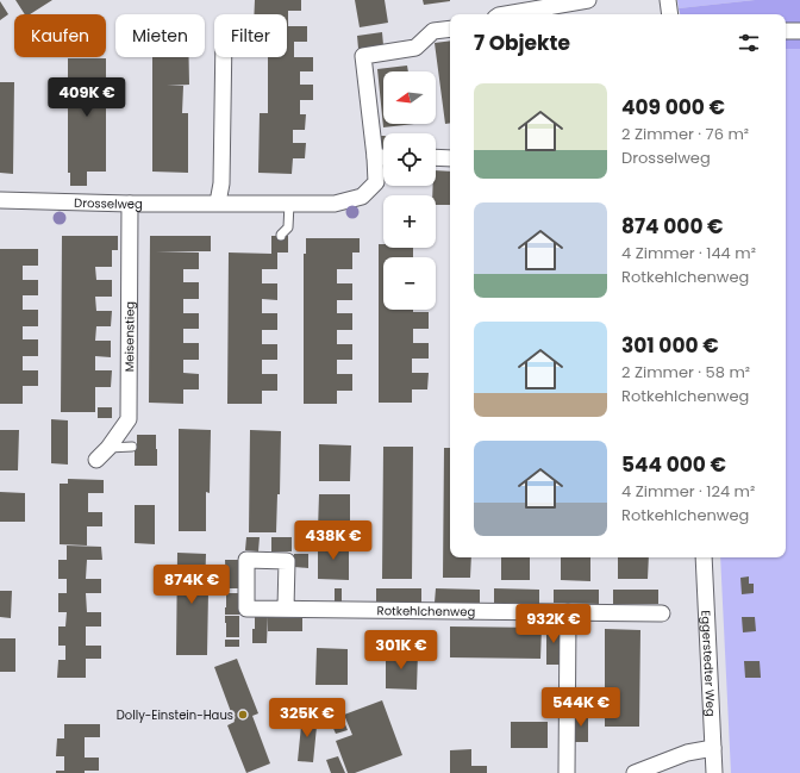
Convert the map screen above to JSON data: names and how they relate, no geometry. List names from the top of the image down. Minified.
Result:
{"streets":{"street":["Drosselweg","Meisenstieg","Rotkehlchenweg","Eggerstedter Weg"]},"crossings":[["Drosselweg","Meisenstieg"]],"places":["Dolly-Einstein-Haus"],"north":"left","page":{"chip":["Kaufen","Mieten","Filter"],"heading":"7 Objekte","map_buttons":["+","−"],"list":[{"name":"409 000 €","note":"2 Zimmer · 76 m² · Drosselweg"},{"name":"874 000 €","note":"4 Zimmer · 144 m² · Rotkehlchenweg"},{"name":"301 000 €","note":"2 Zimmer · 58 m² · Rotkehlchenweg"},{"name":"544 000 €","note":"4 Zimmer · 124 m² · Rotkehlchenweg"}],"price":["409K €","438K €","874K €","932K €","301K €","544K €","325K €"]}}
